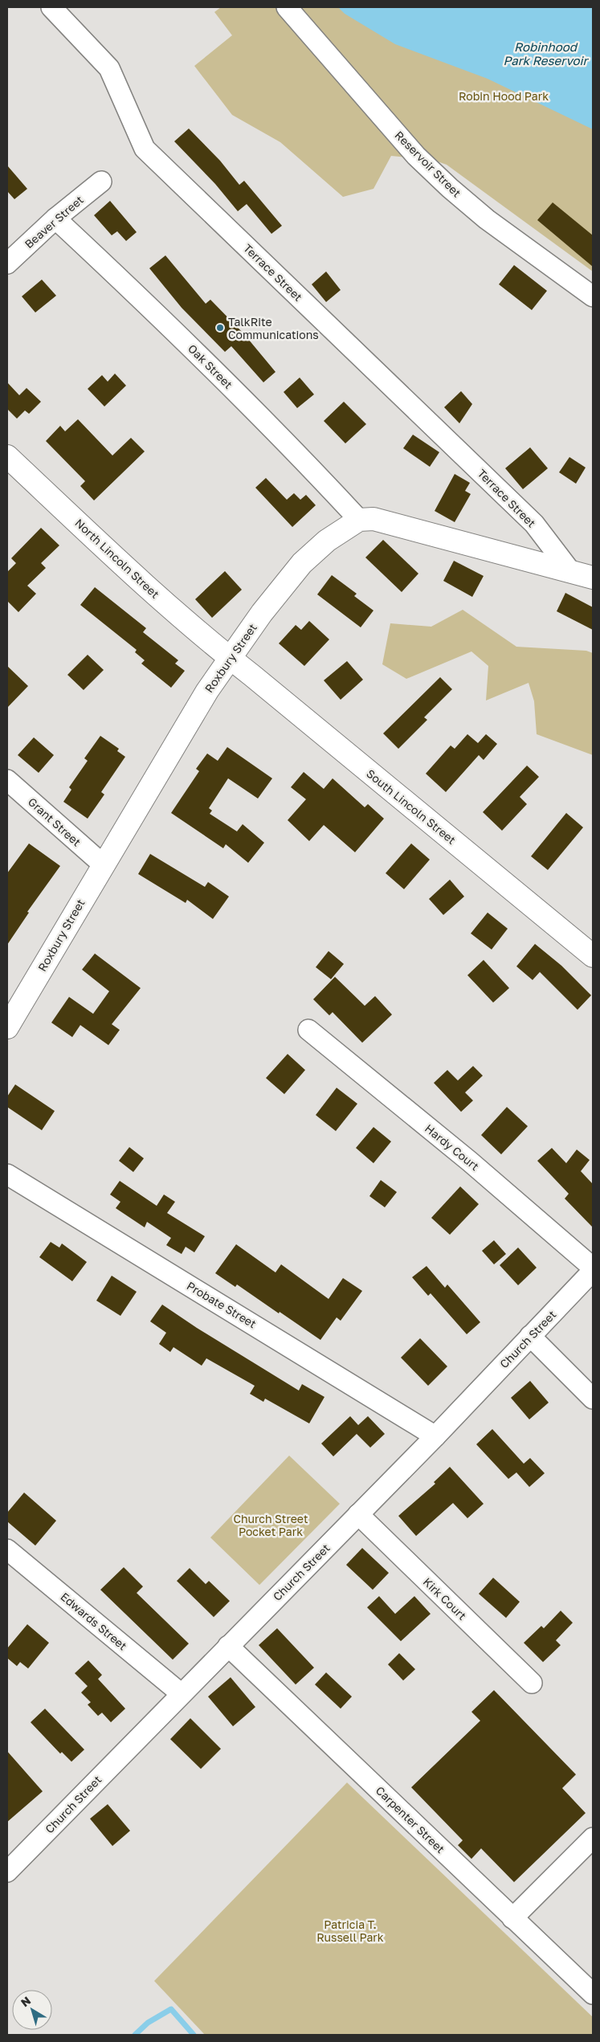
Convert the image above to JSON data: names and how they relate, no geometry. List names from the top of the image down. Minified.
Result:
{"streets":{"street":["Reservoir Street","Beaver Street","Terrace Street","Oak Street","North Lincoln Street","Roxbury Street","South Lincoln Street","Grant Street","Hardy Court","Probate Street","Church Street","Kirk Court","Edwards Street","Carpenter Street"]},"crossings":[["Beaver Street","Oak Street"],["Oak Street","Roxbury Street"],["North Lincoln Street","Roxbury Street"],["North Lincoln Street","South Lincoln Street"],["Roxbury Street","South Lincoln Street"],["Roxbury Street","Grant Street"],["Hardy Court","Church Street"],["Probate Street","Church Street"],["Church Street","Kirk Court"],["Church Street","Edwards Street"],["Church Street","Carpenter Street"]],"water":["Robinhood Park Reservoir"],"parks":["Robin Hood Park","Church Street Pocket Park","Patricia T. Russell Park"],"places":["TalkRite Communications"],"north":"top left"}
